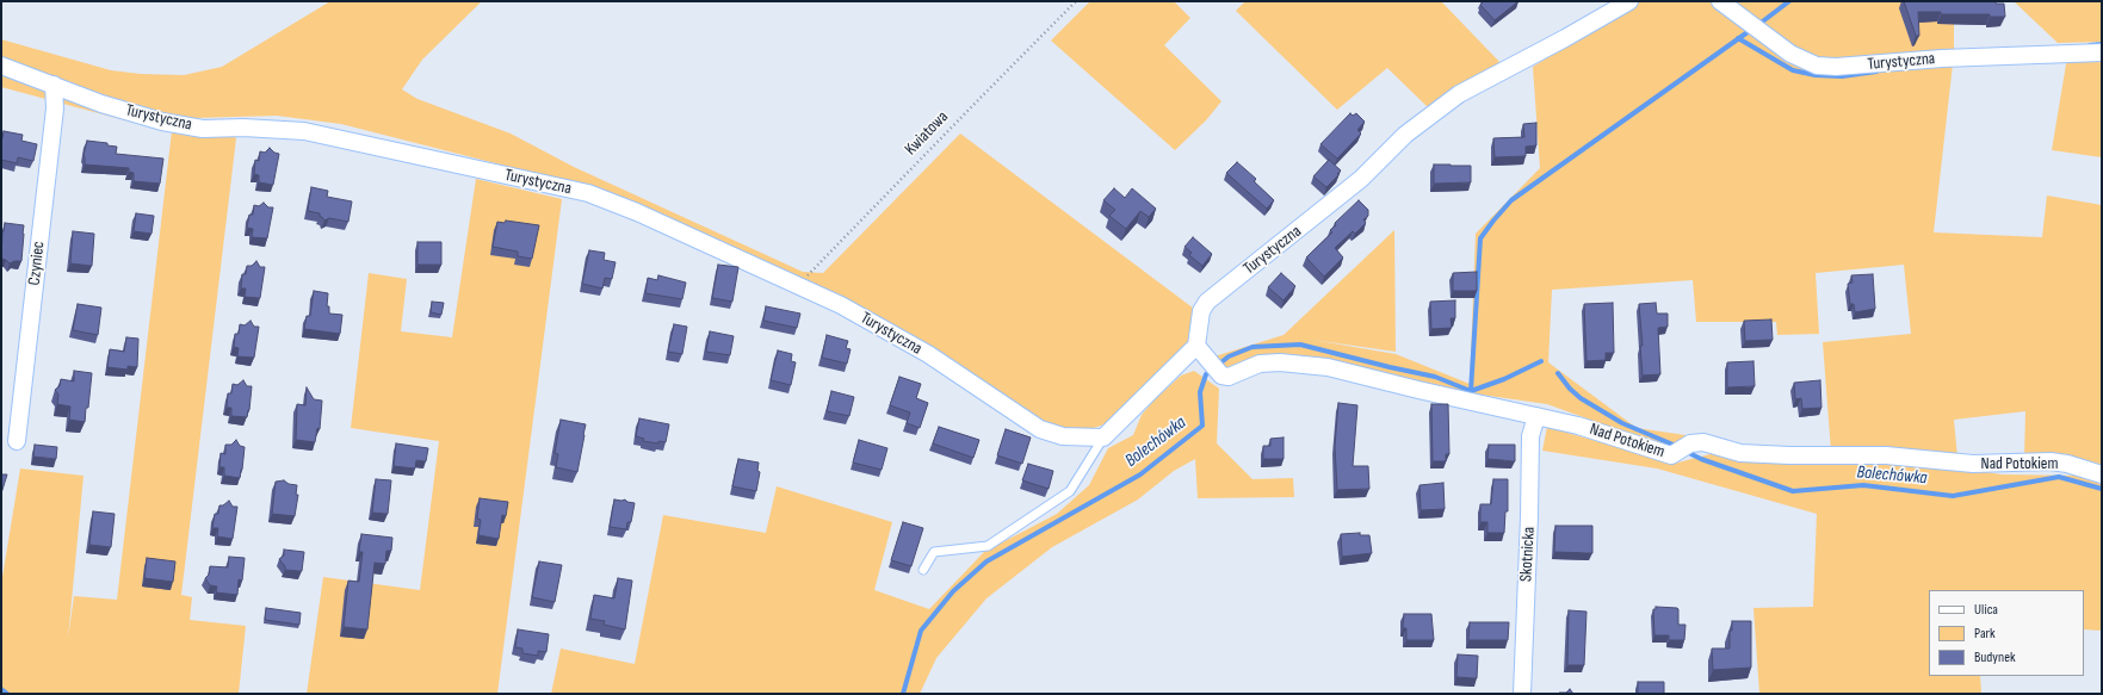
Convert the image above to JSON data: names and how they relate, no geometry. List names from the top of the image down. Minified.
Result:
{"streets":{"street":["Turystyczna","Czyniec","Nad Potokiem","Skotnicka"],"path":["Kwiatowa"]},"crossings":[["Turystyczna","Kwiatowa"],["Turystyczna","Czyniec"],["Turystyczna","Nad Potokiem"],["Nad Potokiem","Skotnicka"]],"water":["Bolechówka"],"legend":["Ulica","Park","Budynek"]}
